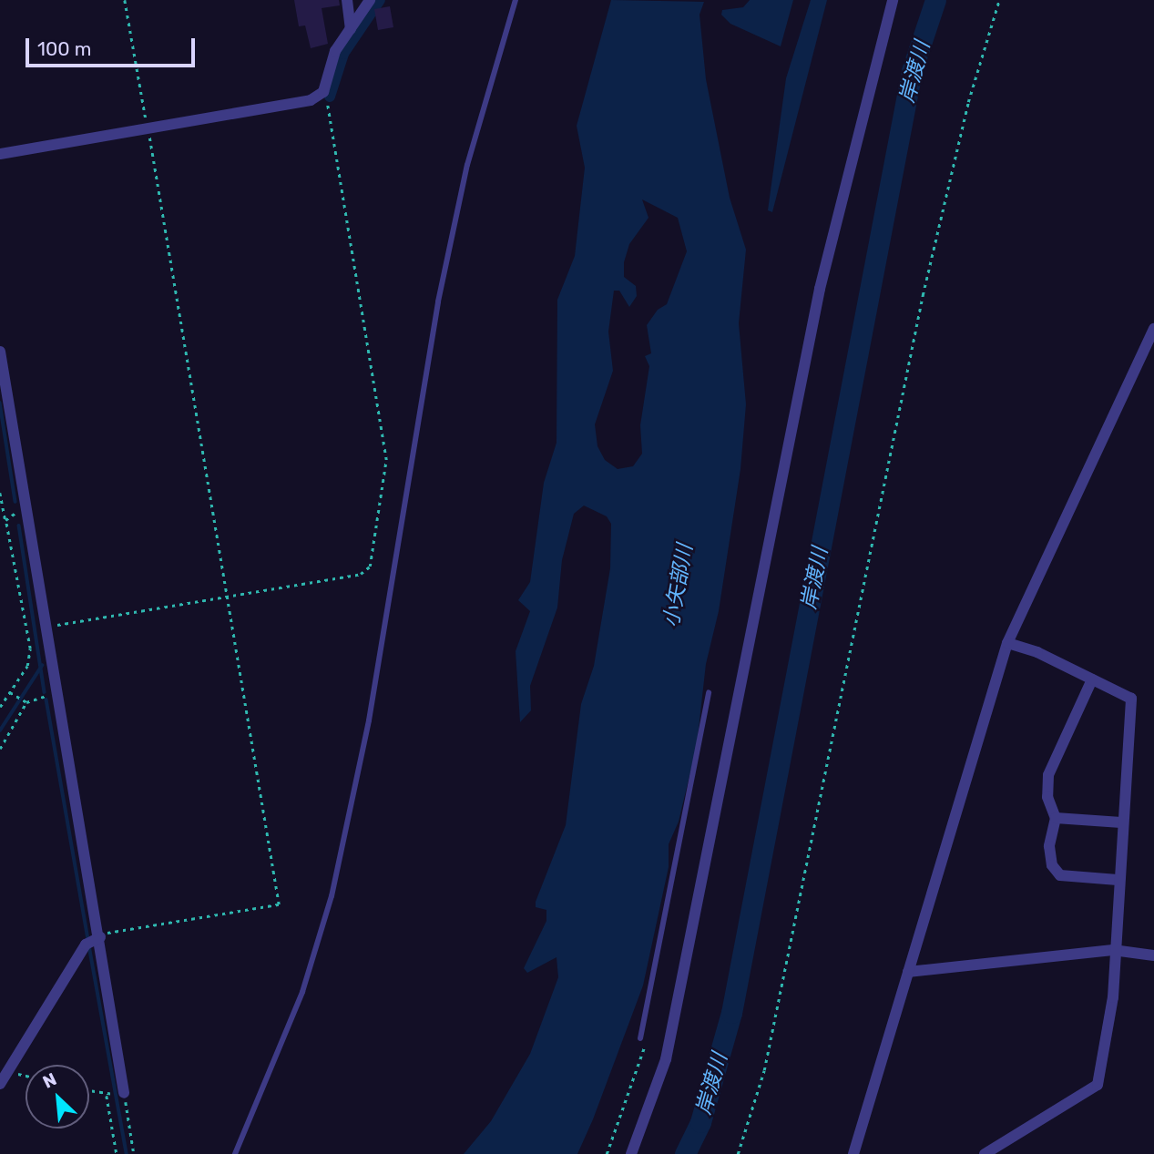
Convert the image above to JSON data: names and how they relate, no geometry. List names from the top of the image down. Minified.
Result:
{"water":["岸渡川","小矢部川"],"scale_bar":"100 m","north":"top left"}
